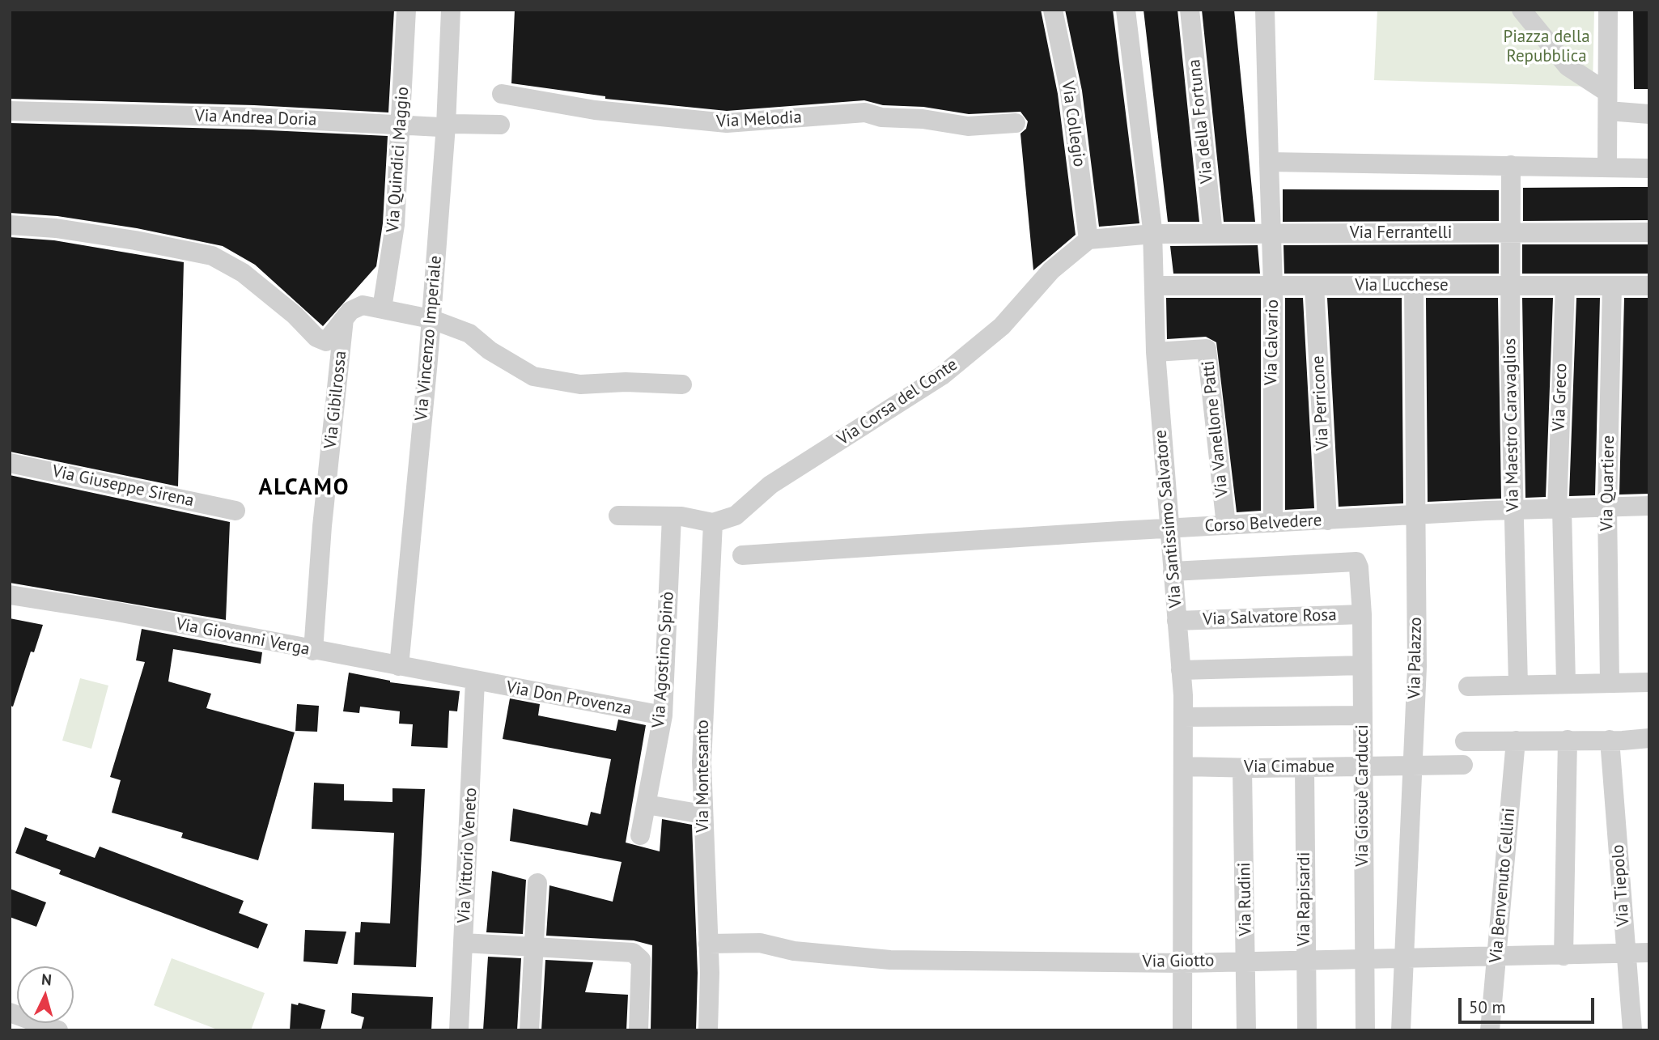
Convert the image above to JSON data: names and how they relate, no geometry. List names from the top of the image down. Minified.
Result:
{"streets":{"street":["Via Andrea Doria","Via Melodia","Via della Fortuna","Via Collegio","Via Quindici Maggio","Via Ferrantelli","Via Lucchese","Via Vincenzo Imperiale","Via Calvario","Via Greco","Via Gibilrossa","Via Corsa del Conte","Via Perricone","Via Maestro Caravaglios","Via Vanellone Patti","Via Quartiere","Via Giuseppe Sirena","Via Santissimo Salvatore","Corso Belvedere","Via Salvatore Rosa","Via Giovanni Verga","Via Palazzo","Via Agostino Spinò","Via Don Provenza","Via Cimabue","Via Montesanto","Via Giosuè Carducci","Via Vittorio Veneto","Via Benvenuto Cellini","Via Tiepolo","Via Rudini","Via Rapisardi","Via Giotto"]},"crossings":[["Via Andrea Doria","Via Quindici Maggio"],["Via Andrea Doria","Via Vincenzo Imperiale"],["Via della Fortuna","Via Ferrantelli"],["Via Collegio","Via Corsa del Conte"],["Via Ferrantelli","Via Calvario"],["Via Ferrantelli","Via Maestro Caravaglios"],["Via Ferrantelli","Via Santissimo Salvatore"],["Via Lucchese","Via Calvario"],["Via Lucchese","Via Greco"],["Via Lucchese","Via Perricone"],["Via Lucchese","Via Maestro Caravaglios"],["Via Lucchese","Via Quartiere"],["Via Lucchese","Via Santissimo Salvatore"],["Via Lucchese","Via Palazzo"],["Via Vincenzo Imperiale","Via Giovanni Verga"],["Via Calvario","Corso Belvedere"],["Via Greco","Corso Belvedere"],["Via Gibilrossa","Via Giovanni Verga"],["Via Corsa del Conte","Via Montesanto"],["Via Perricone","Corso Belvedere"],["Via Maestro Caravaglios","Corso Belvedere"],["Via Vanellone Patti","Via Santissimo Salvatore"],["Via Vanellone Patti","Corso Belvedere"],["Via Quartiere","Corso Belvedere"],["Via Santissimo Salvatore","Corso Belvedere"],["Via Santissimo Salvatore","Via Salvatore Rosa"],["Via Santissimo Salvatore","Via Cimabue"],["Via Santissimo Salvatore","Via Giosuè Carducci"],["Via Santissimo Salvatore","Via Giotto"],["Corso Belvedere","Via Palazzo"],["Via Salvatore Rosa","Via Giosuè Carducci"],["Via Giovanni Verga","Via Don Provenza"],["Via Giovanni Verga","Via Vittorio Veneto"],["Via Palazzo","Via Cimabue"],["Via Palazzo","Via Giotto"],["Via Agostino Spinò","Via Don Provenza"],["Via Don Provenza","Via Vittorio Veneto"],["Via Cimabue","Via Giosuè Carducci"],["Via Cimabue","Via Rudini"],["Via Cimabue","Via Rapisardi"],["Via Montesanto","Via Giotto"],["Via Giosuè Carducci","Via Giotto"],["Via Benvenuto Cellini","Via Giotto"],["Via Tiepolo","Via Giotto"],["Via Rudini","Via Giotto"],["Via Rapisardi","Via Giotto"]],"districts":["ALCAMO"],"parks":["Piazza della Repubblica"],"scale_bar":"50 m","north":"top"}
